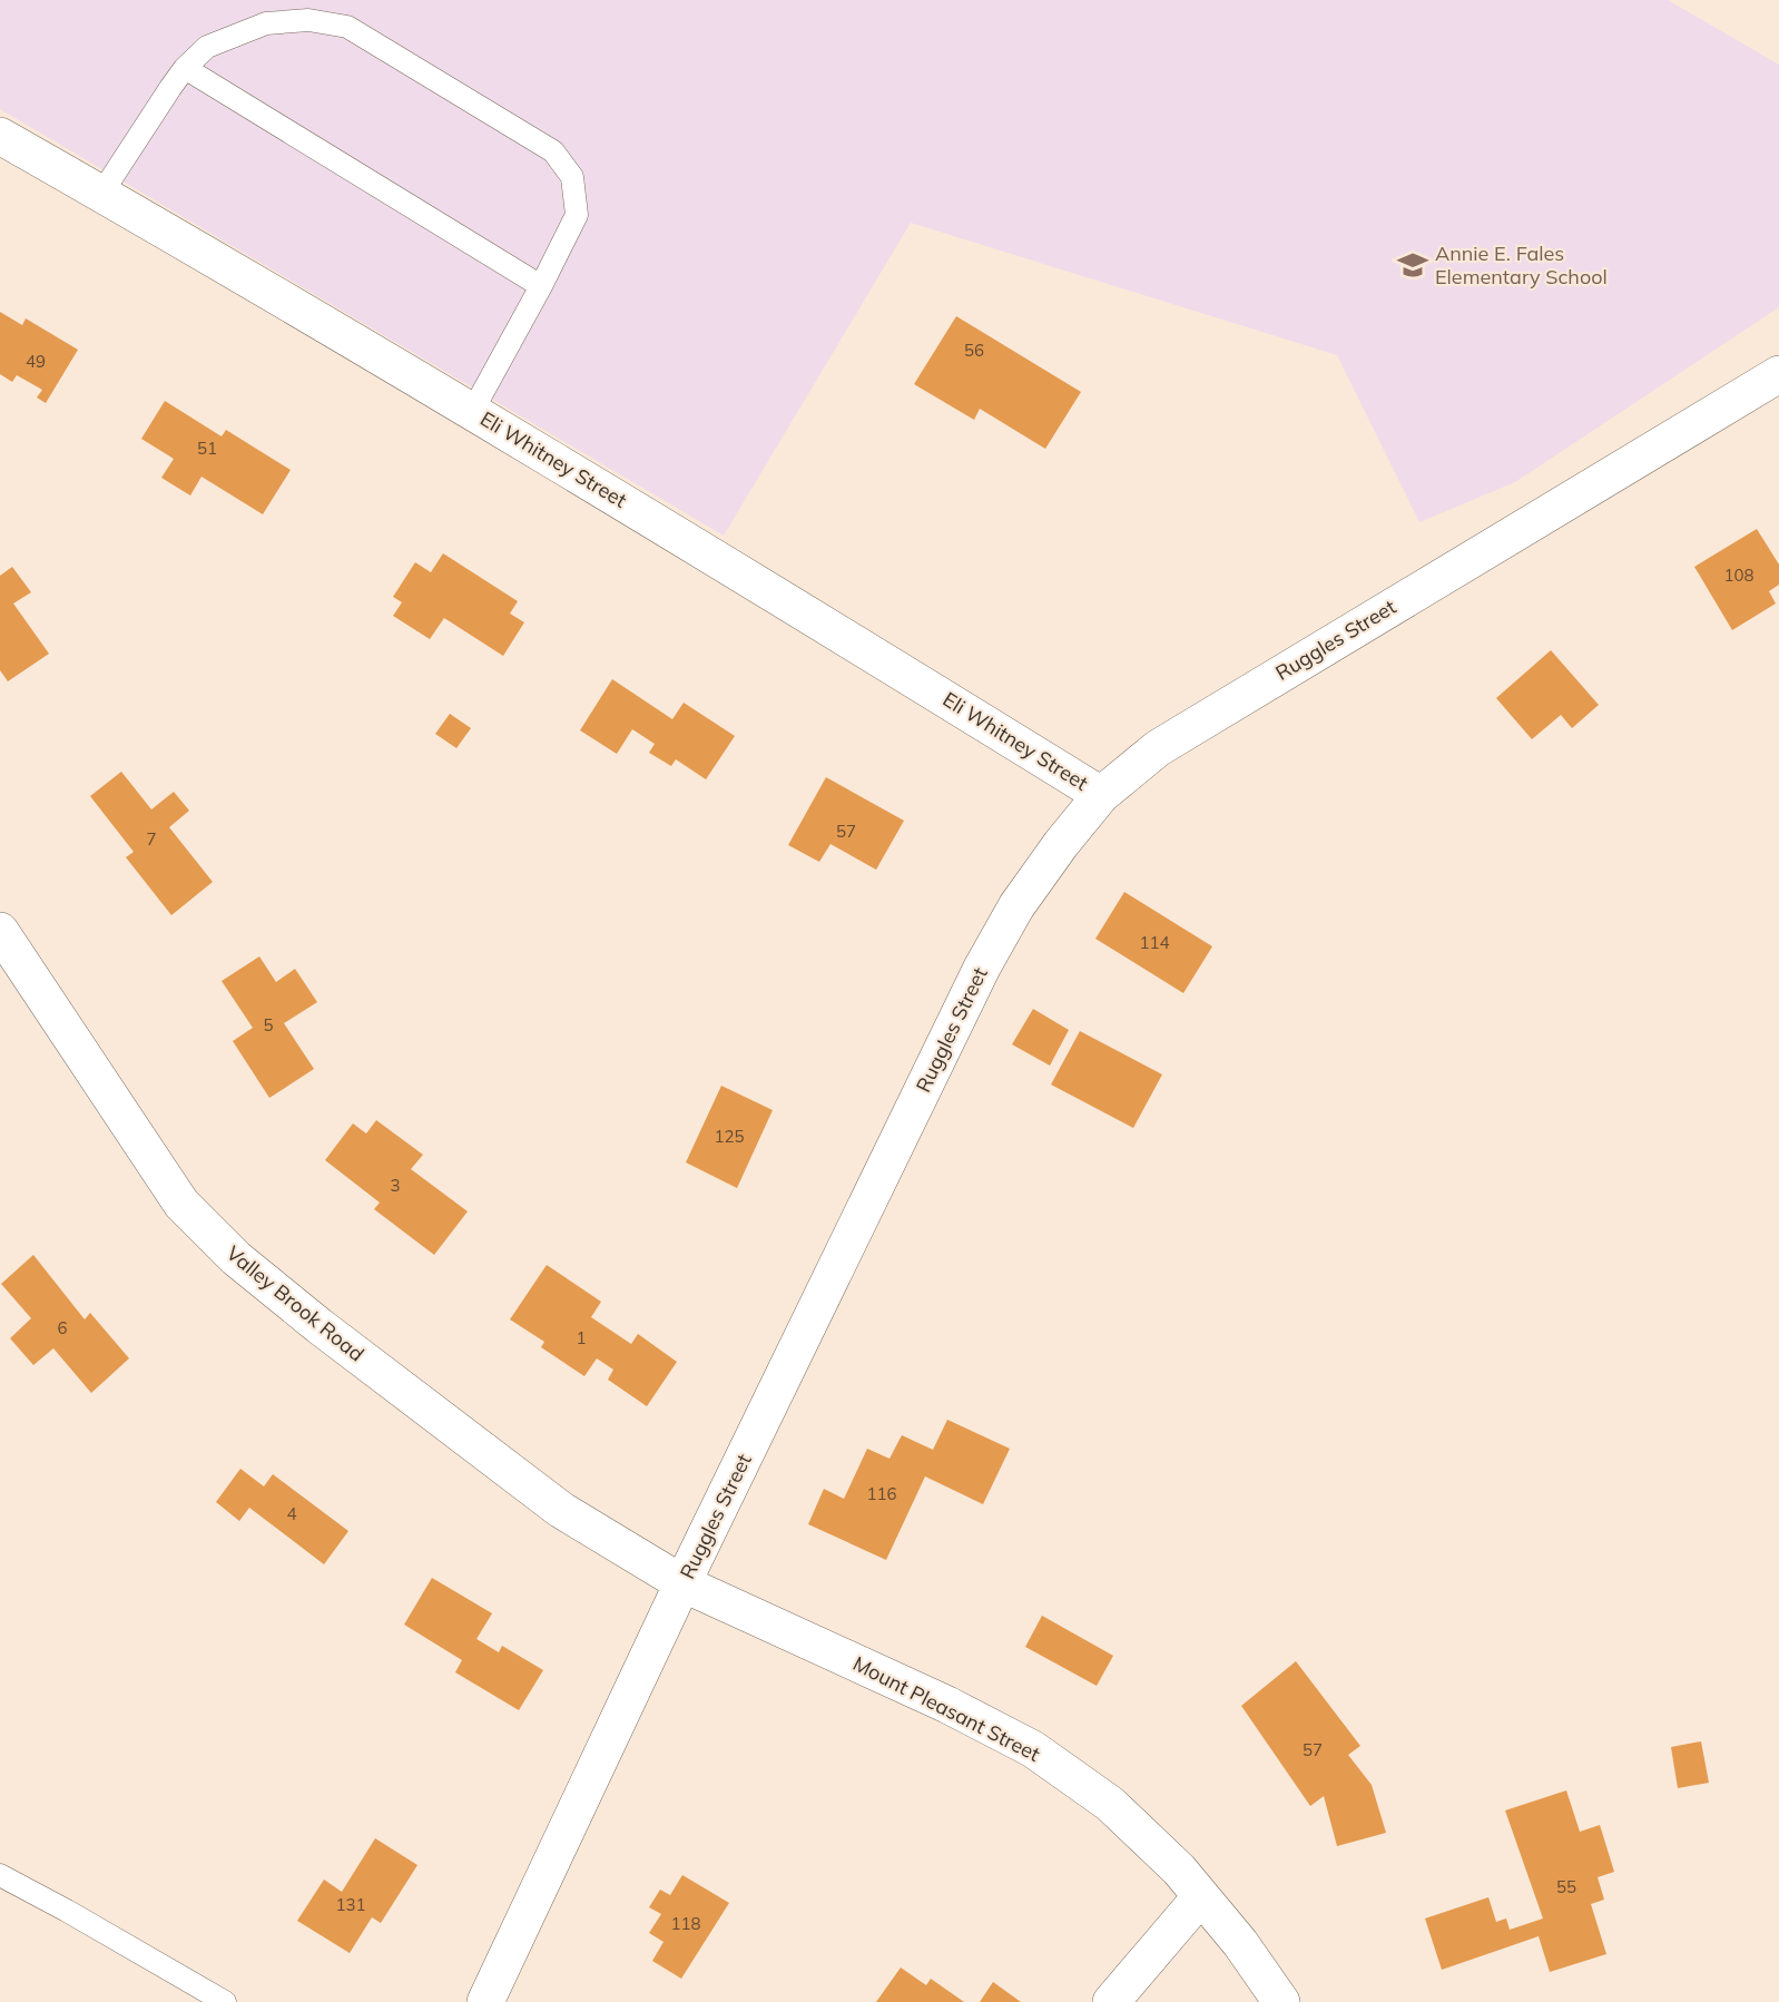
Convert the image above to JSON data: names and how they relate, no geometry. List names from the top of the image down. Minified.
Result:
{"streets":{"street":["Eli Whitney Street","Ruggles Street","Valley Brook Road","Mount Pleasant Street"]},"crossings":[["Eli Whitney Street","Ruggles Street"],["Ruggles Street","Valley Brook Road"],["Ruggles Street","Mount Pleasant Street"],["Valley Brook Road","Mount Pleasant Street"]],"places":{"school or university":["Annie E. Fales Elementary School"]},"house_numbers":["56","49","51","108","57","7","114","5","125","3","6","1","116","4","57","55","131","118"]}
